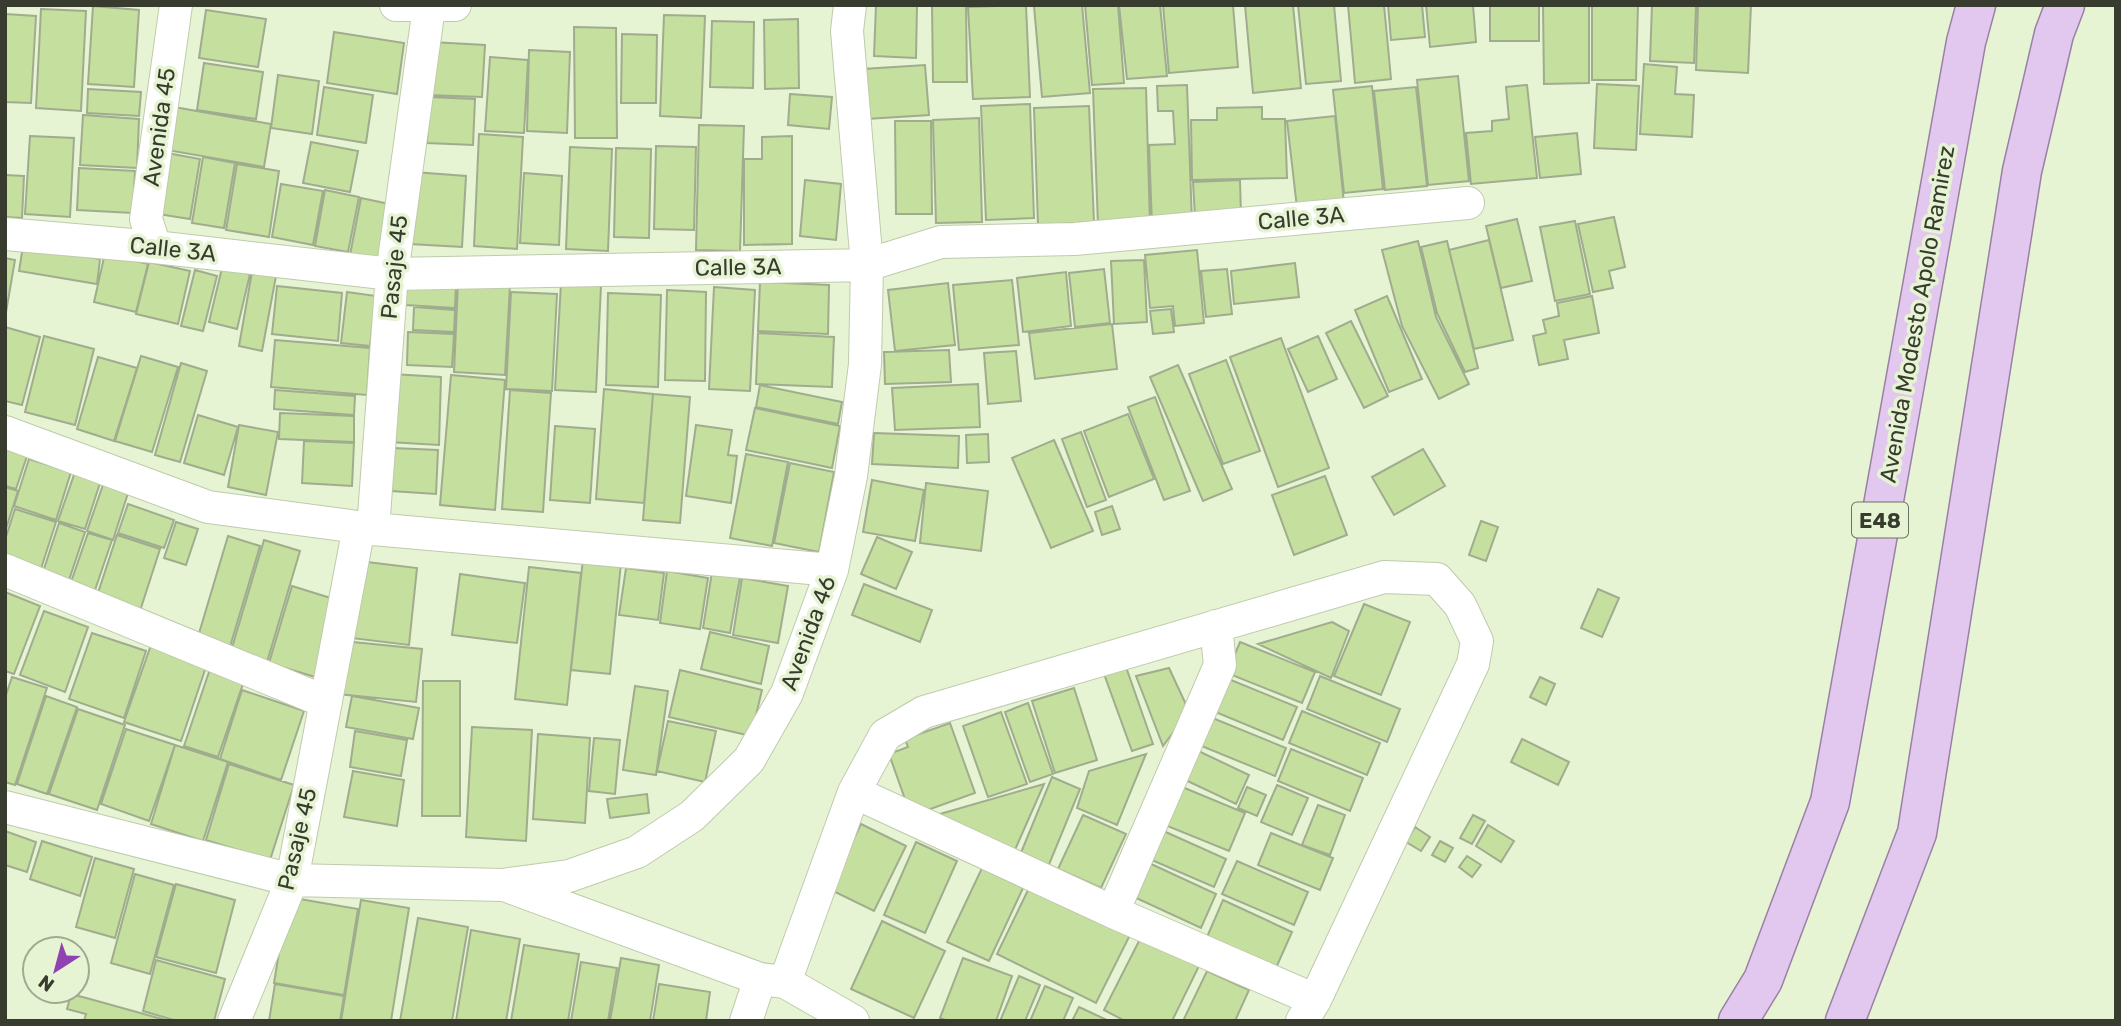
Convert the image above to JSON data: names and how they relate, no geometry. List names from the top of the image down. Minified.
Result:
{"streets":{"main road":["Avenida Modesto Apolo Ramirez","E48"],"street":["Avenida 45","Calle 3A","Pasaje 45","Avenida 46"]},"crossings":[["Avenida 45","Calle 3A"],["Calle 3A","Pasaje 45"],["Calle 3A","Avenida 46"],["Pasaje 45","Avenida 46"]],"north":"bottom left"}
